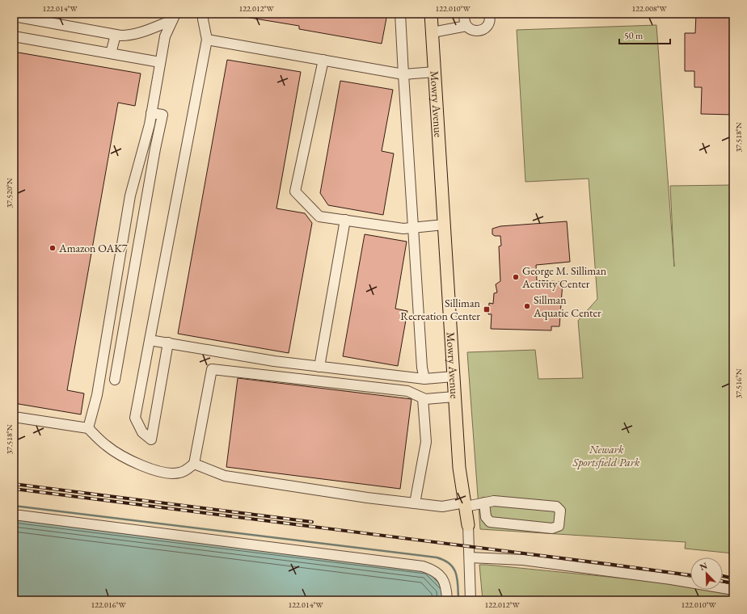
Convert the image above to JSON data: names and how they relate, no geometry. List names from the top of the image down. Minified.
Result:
{"streets":{"main road":["Mowry Avenue"]},"parks":["Newark Sportsfield Park"],"places":{"other":["Amazon OAK7","George M. Silliman Activity Center","Sillman Aquatic Center"],"transit":["Silliman Recreation Center"]},"scale_bar":"50 m","north":"top left","coordinates":["122.014°W","122.012°W","122.010°W","122.008°W","37.518°N","37.520°N","37.516°N","122.016°W"]}
